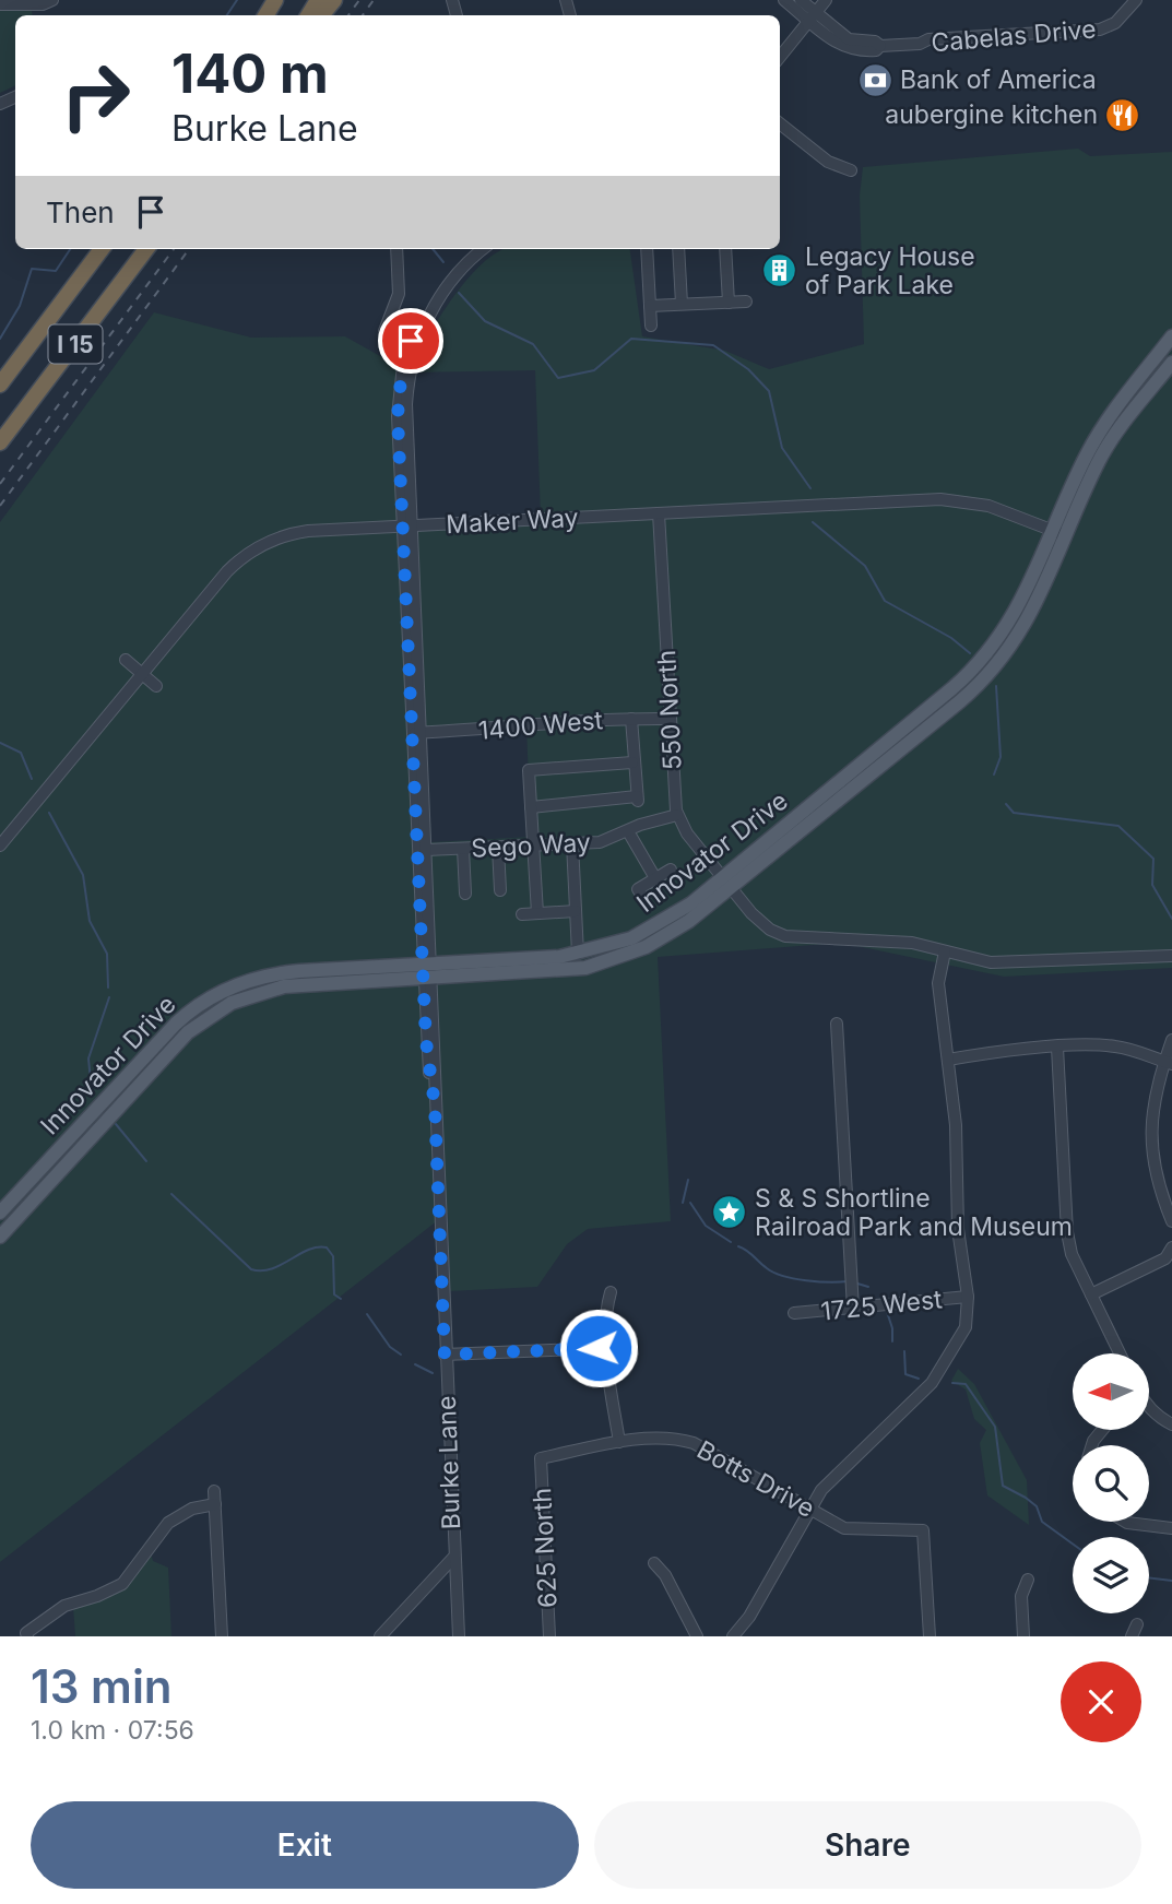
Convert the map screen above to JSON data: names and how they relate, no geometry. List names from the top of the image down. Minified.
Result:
{"streets":{"highway":["I 15"],"main road":["Innovator Drive"],"street":["Cabelas Drive","Maker Way","550 North","1400 West","Sego Way","1725 West","Burke Lane","Botts Drive","625 North"]},"crossings":[["Maker Way","550 North"],["Maker Way","Innovator Drive"],["Maker Way","Burke Lane"],["550 North","1400 West"],["550 North","Sego Way"],["550 North","Innovator Drive"],["1400 West","Burke Lane"],["Sego Way","Burke Lane"],["Innovator Drive","Burke Lane"],["Botts Drive","625 North"]],"places":{"bank":["Bank of America"],"restaurant":["aubergine kitchen"],"building":["Legacy House of Park Lake"],"place":["S & S Shortline Railroad Park and Museum"]},"north":"left","page":{"turn":["140 m","Burke Lane"],"then":"Then","heading":["13 min","1.0 km · 07:56"],"buttons":["Exit","Share"]}}
